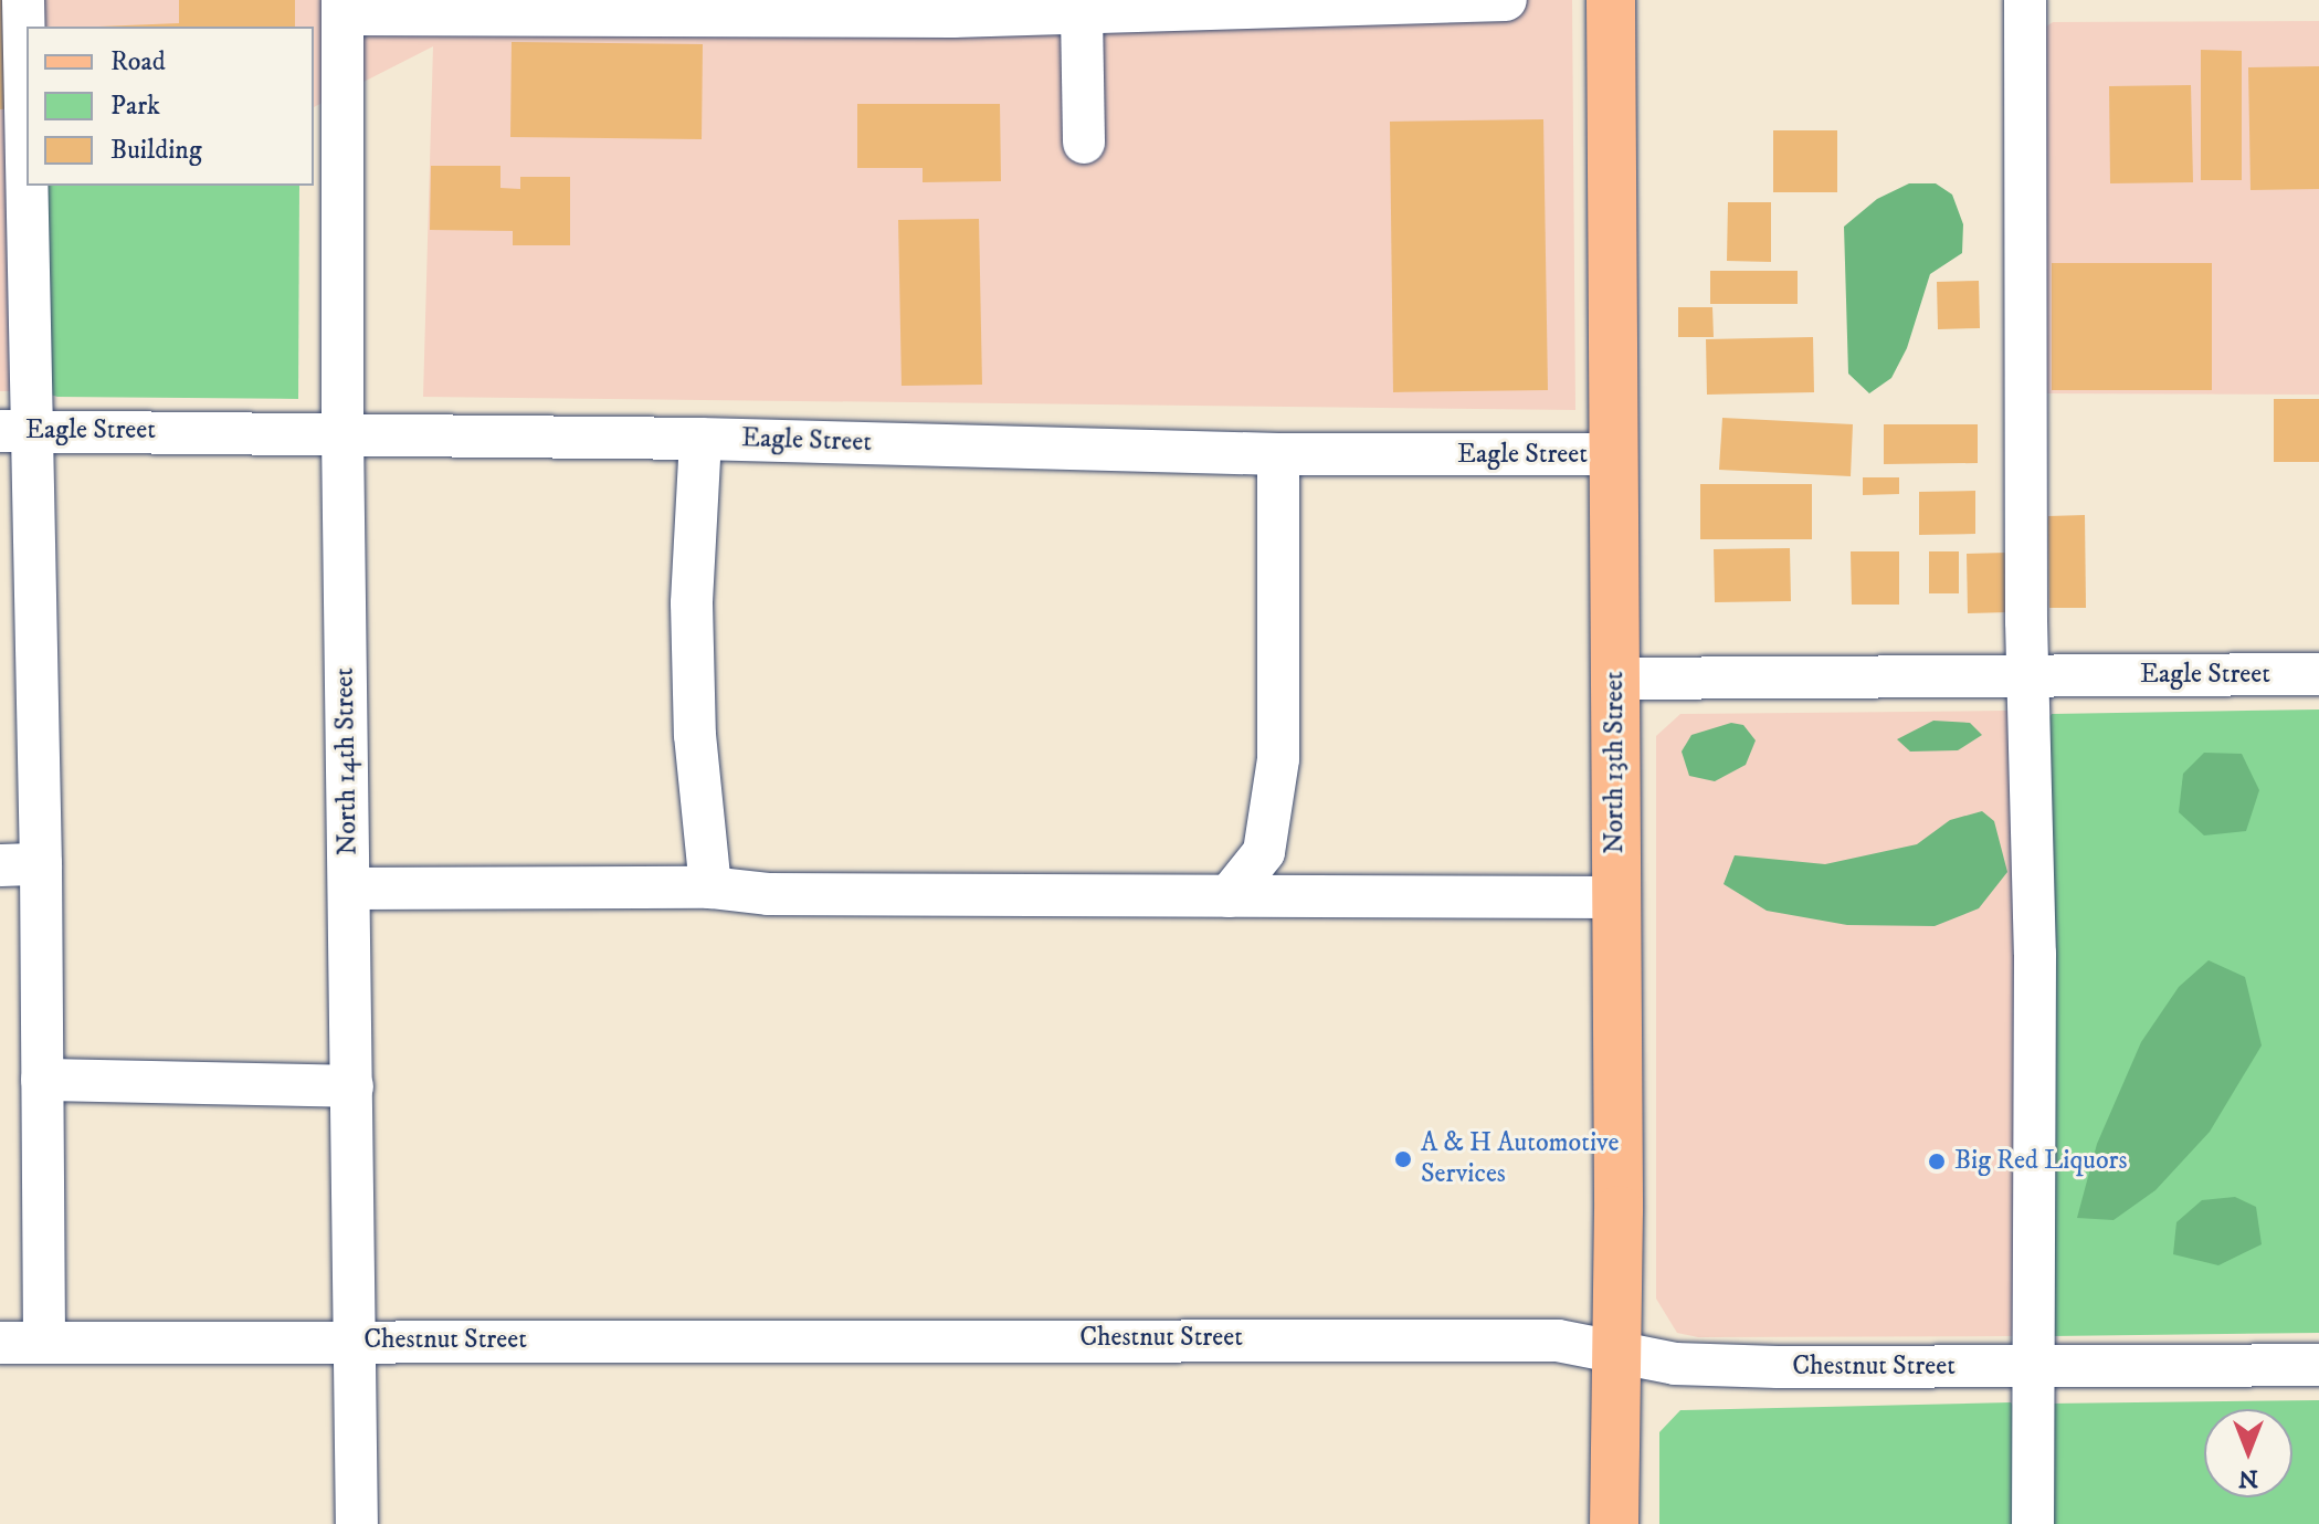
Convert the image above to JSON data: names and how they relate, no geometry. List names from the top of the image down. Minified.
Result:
{"streets":{"main road":["North 13th Street"],"street":["Eagle Street","North 14th Street","Chestnut Street"]},"crossings":[["Eagle Street","North 14th Street"],["Eagle Street","North 13th Street"],["North 14th Street","Chestnut Street"],["North 13th Street","Chestnut Street"]],"places":["A & H Automotive Services","Big Red Liquors"],"legend":["Road","Park","Building"],"north":"bottom"}
